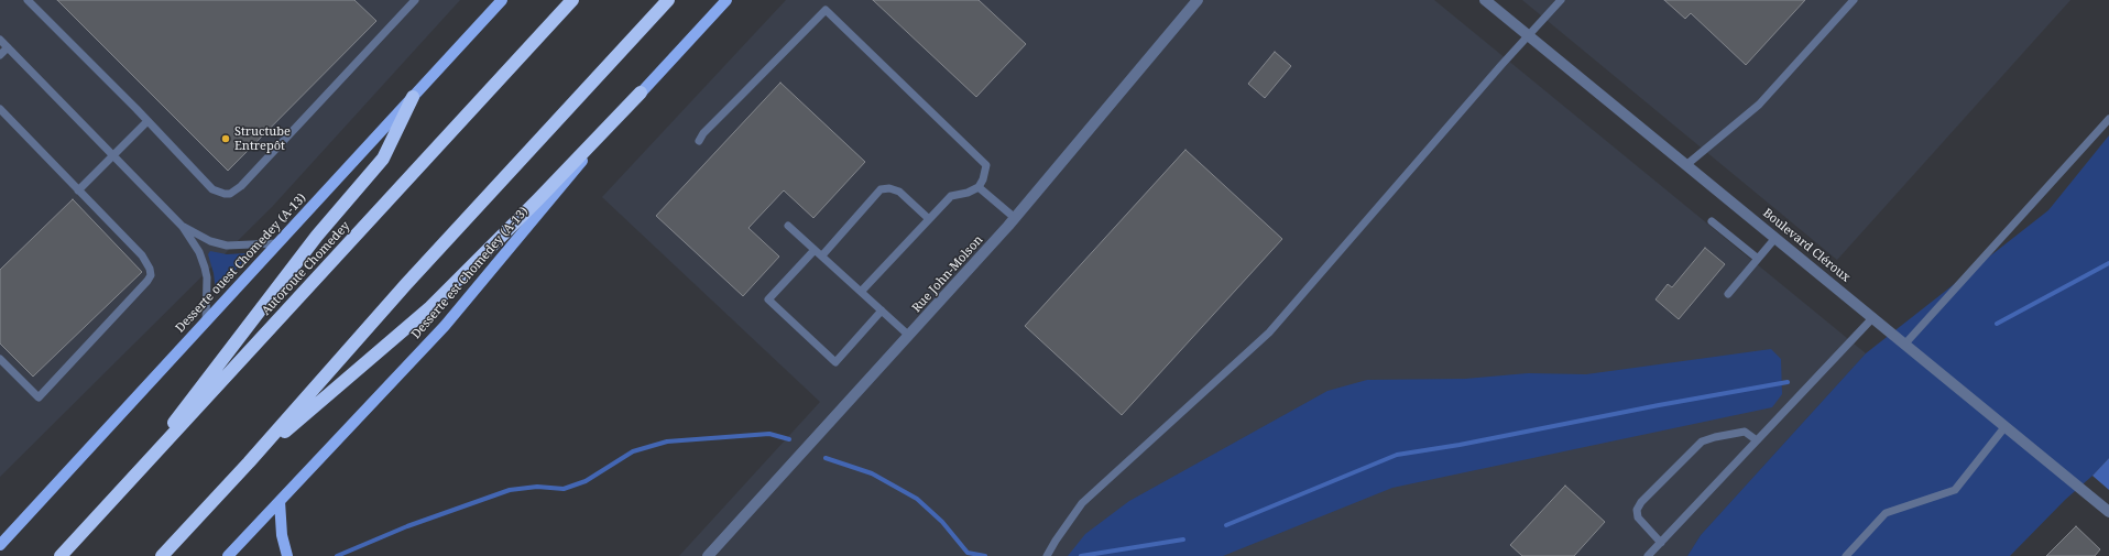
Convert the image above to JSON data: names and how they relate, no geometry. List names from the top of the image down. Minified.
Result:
{"streets":{"highway":["Autoroute Chomedey"],"main road":["Desserte ouest Chomedey (A-13)","Desserte est Chomedey (A-13)"],"street":["Boulevard Cléroux","Rue John-Molson"]},"places":["Structube Entrepôt"]}
